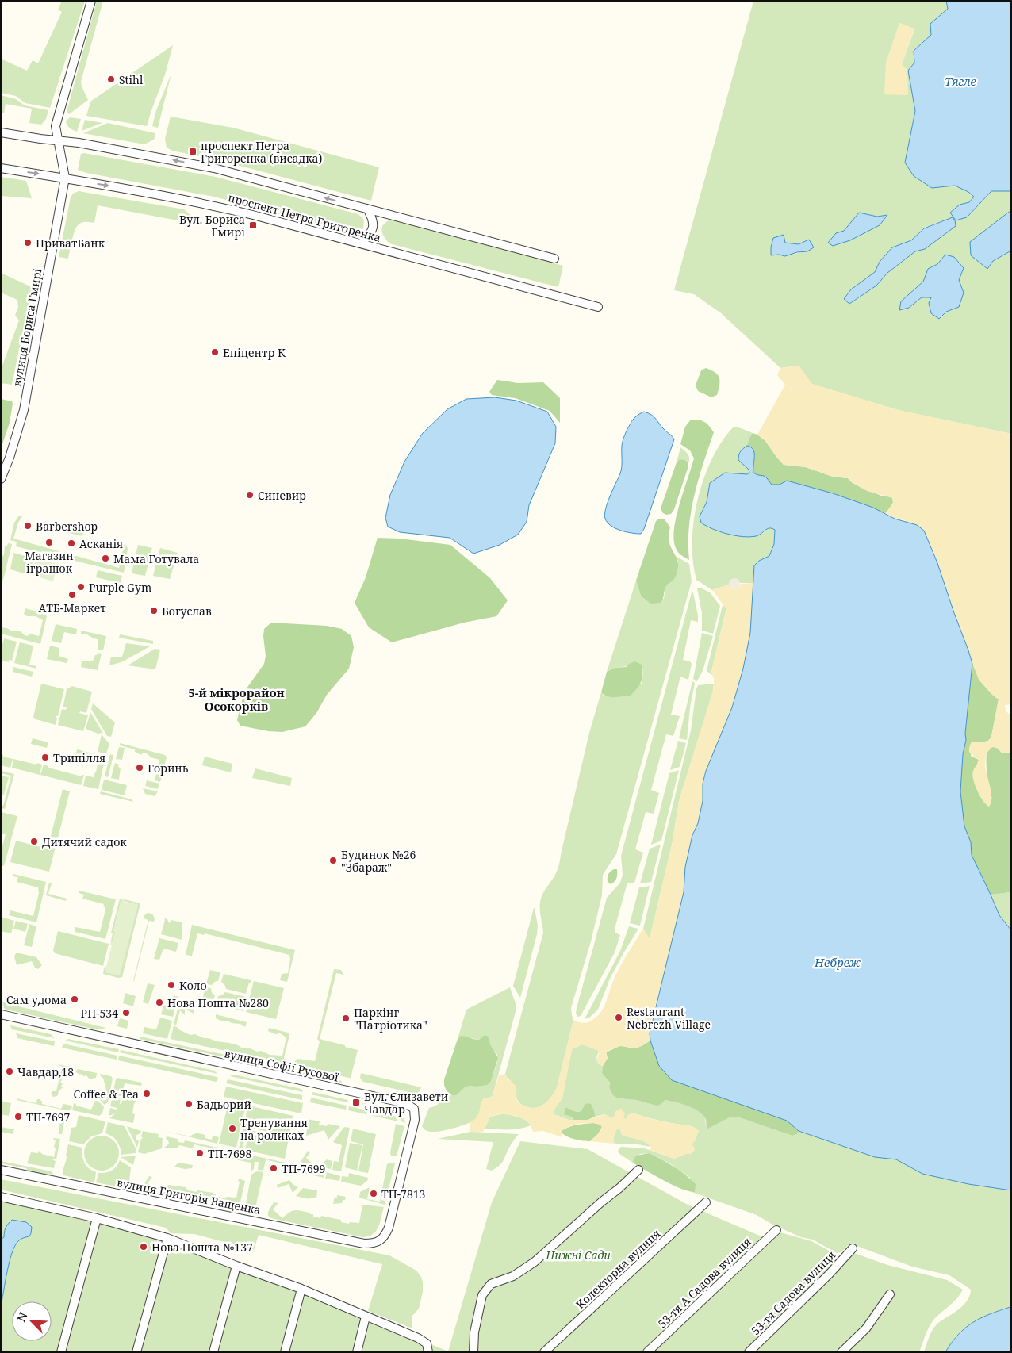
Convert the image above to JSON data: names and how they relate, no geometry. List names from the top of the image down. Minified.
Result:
{"streets":{"street":["проспект Петра Григоренка","вулиця Бориса Гмирі","вулиця Софії Русової","вулиця Григорія Ващенка","Колекторна вулиця","53-тя А Садова вулиця","53-тя Садова вулиця"]},"crossings":[["проспект Петра Григоренка","вулиця Бориса Гмирі"],["вулиця Софії Русової","вулиця Григорія Ващенка"]],"districts":["5-й мікрорайон Осокорків"],"water":["Тягле","Небреж"],"parks":["Нижні Сади"],"places":{"other":["Stihl","ПриватБанк","Епіцентр К","Синевир","Barbershop","Магазин іграшок","Асканія","Мама Готувала","Purple Gym","АТБ-Маркет","Богуслав","Трипілля","Горинь","Дитячий садок","Будинок №26 \"Збараж\"","Коло","Сам удома","Нова Пошта №280","РП-534","Restaurant Nebrezh Village","Паркінг \"Патріотика\"","Чавдар,18","Coffee & Tea","Бадьорий","ТП-7697","Тренування на роликах","ТП-7698","ТП-7699","ТП-7813","Нова Пошта №137"],"transit":["проспект Петра Григоренка (висадка)","Вул. Бориса Гмирі","Вул. Єлизавети Чавдар"]},"north":"top left"}
